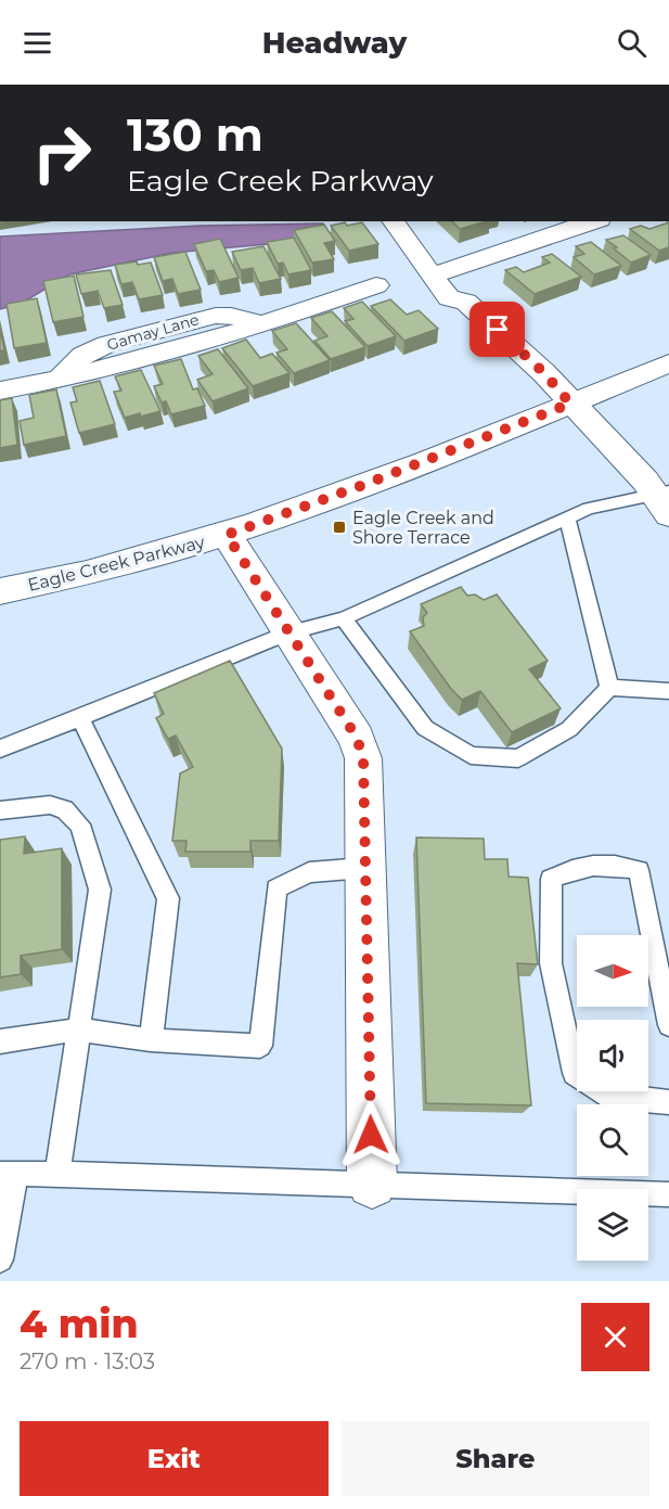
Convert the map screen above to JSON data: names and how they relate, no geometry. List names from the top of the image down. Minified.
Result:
{"streets":{"street":["Gamay Lane","Eagle Creek Parkway"]},"places":{"transit":["Eagle Creek and Shore Terrace"]},"north":"right","page":{"header":"Headway","turn":["130 m","Eagle Creek Parkway"],"heading":["4 min","270 m · 13:03"],"buttons":["Exit","Share"]}}
